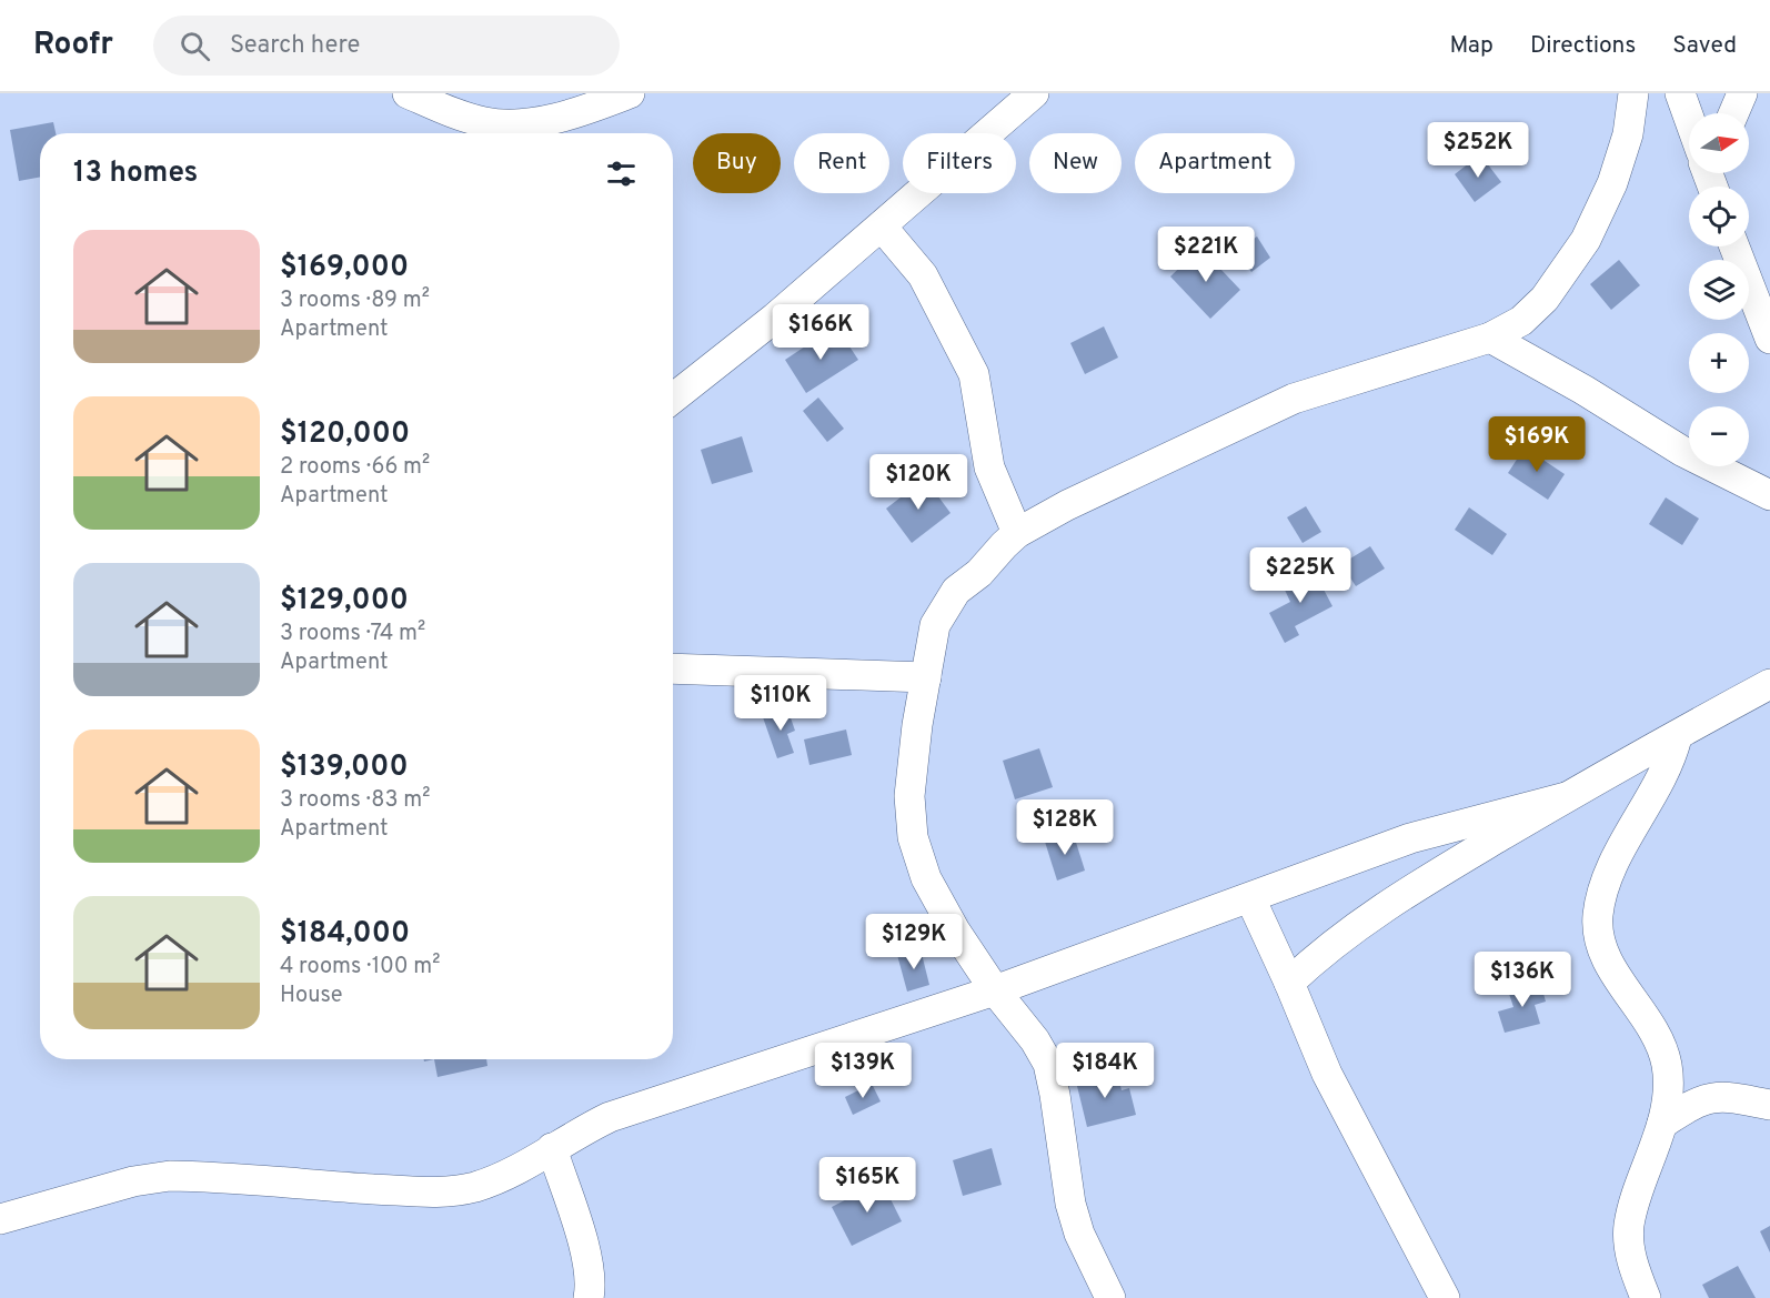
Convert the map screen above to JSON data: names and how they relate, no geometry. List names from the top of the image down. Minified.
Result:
{"north":"right","page":{"header":"Roofr","search":"Search here","nav":["Map","Directions","Saved"],"map_buttons":["+","−"],"price":["$252K","$221K","$166K","$169K","$120K","$225K","$110K","$128K","$129K","$136K","$139K","$184K","$165K"],"chip":["Buy","Rent","Filters","New","Apartment"],"heading":"13 homes","list":[{"name":"$169,000","note":"3 rooms · 89 m² · Apartment"},{"name":"$120,000","note":"2 rooms · 66 m² · Apartment"},{"name":"$129,000","note":"3 rooms · 74 m² · Apartment"},{"name":"$139,000","note":"3 rooms · 83 m² · Apartment"},{"name":"$184,000","note":"4 rooms · 100 m² · House"}]}}
